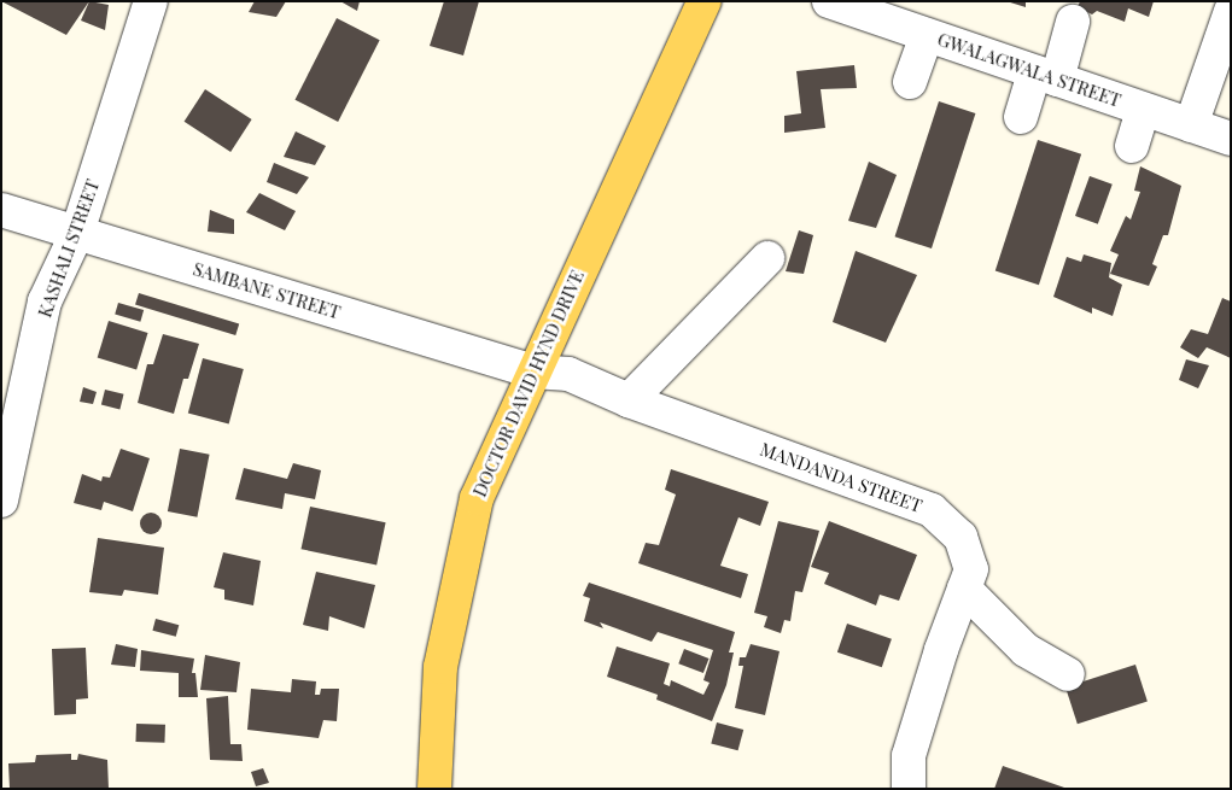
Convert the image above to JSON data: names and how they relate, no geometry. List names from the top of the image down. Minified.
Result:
{"streets":{"main road":["DOCTOR DAVID HYND DRIVE"],"street":["GWALAGWALA STREET","KASHALI STREET","SAMBANE STREET","MANDANDA STREET"]},"crossings":[["KASHALI STREET","SAMBANE STREET"],["SAMBANE STREET","DOCTOR DAVID HYND DRIVE"],["SAMBANE STREET","MANDANDA STREET"],["DOCTOR DAVID HYND DRIVE","MANDANDA STREET"]]}
